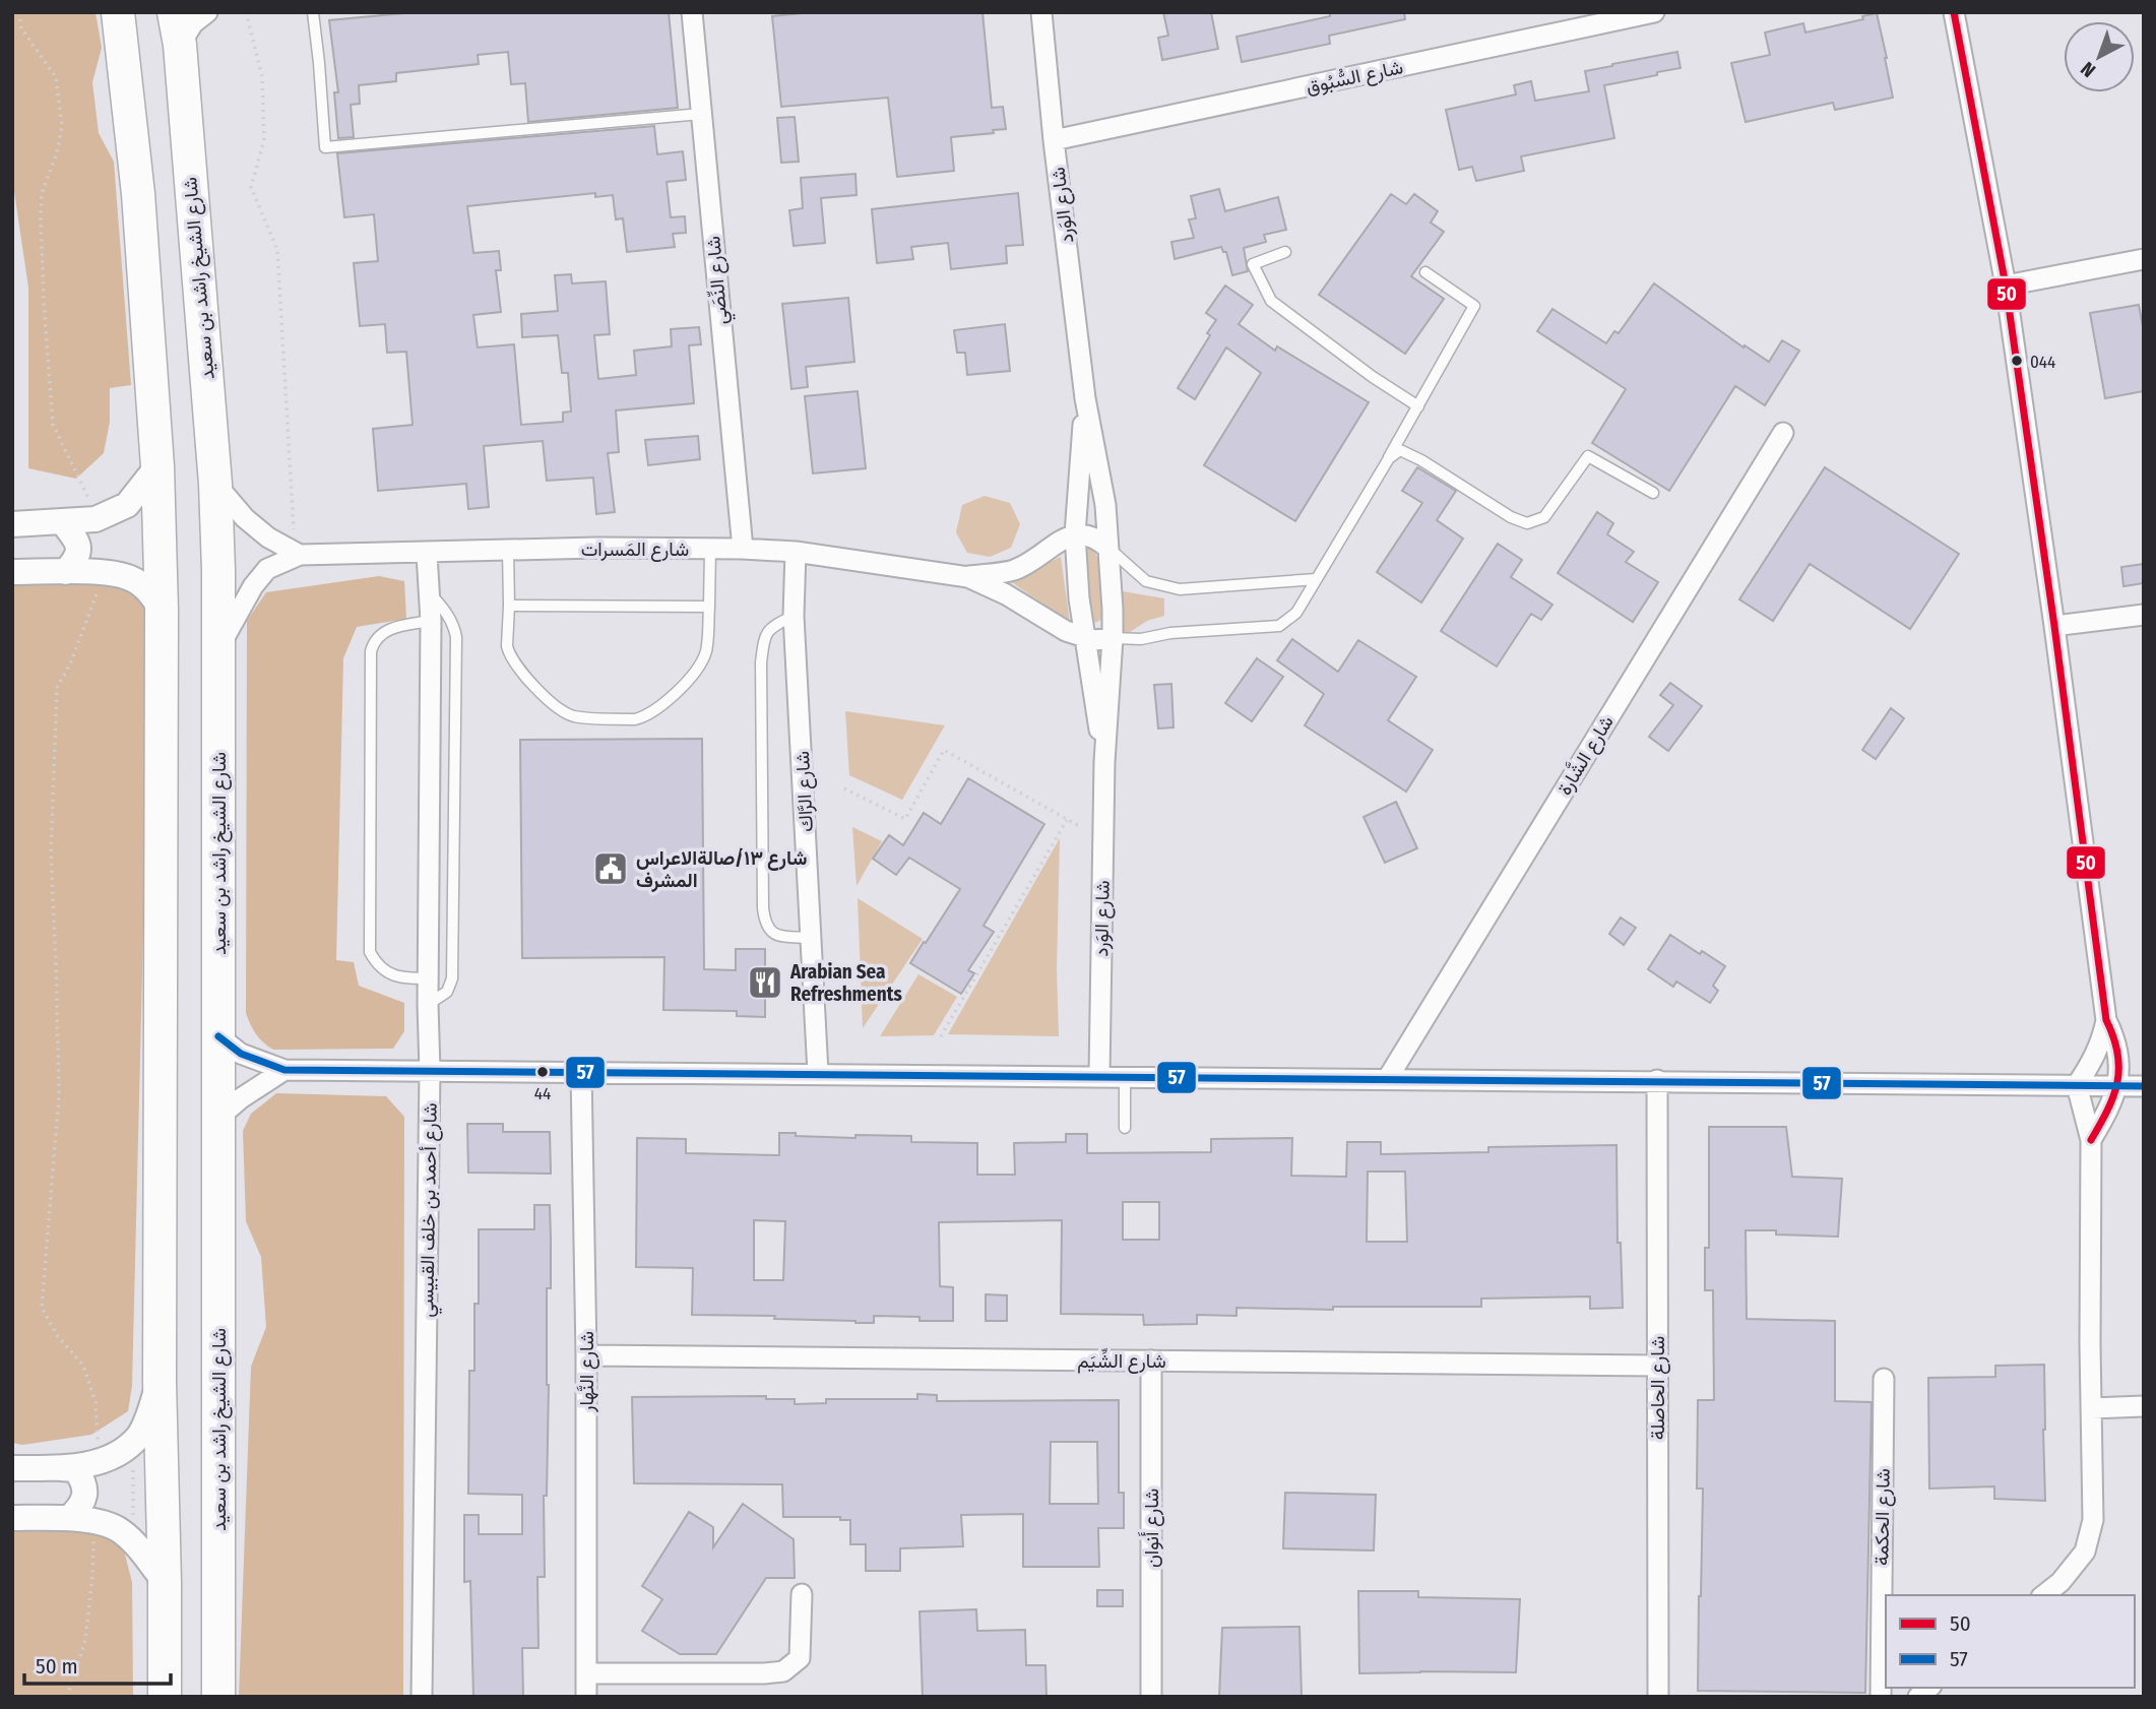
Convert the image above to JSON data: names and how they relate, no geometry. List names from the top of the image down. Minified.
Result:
{"streets":{"main road":["شارع الشيخ راشد بن سعيد"],"street":["شارع السُّبُوق","شارع الوَرد","شارع النِّصَي","شارع المَسرات","شارع الشَّارة","شارع الرَّاك","شارع أحمد بن خلف القبيسي","شارع الشِّيَم","شارع النَّهار","شارع الحاصلة","شارع الحكمة","شارع أَنوان"]},"crossings":[["شارع السُّبُوق","شارع الوَرد"],["شارع الوَرد","شارع المَسرات"],["شارع الشيخ راشد بن سعيد","شارع المَسرات"],["شارع النِّصَي","شارع المَسرات"],["شارع المَسرات","شارع الرَّاك"],["شارع المَسرات","شارع أحمد بن خلف القبيسي"],["شارع الشِّيَم","شارع النَّهار"],["شارع الشِّيَم","شارع الحاصلة"],["شارع الشِّيَم","شارع أَنوان"]],"places":{"other":["044","44"],"public building":["شارع ١٣/صالةالاعراس المشرف"],"restaurant":["Arabian Sea Refreshments"]},"lines":["transit line 50","transit line 57"],"legend":["50","57"],"scale_bar":"50 m","north":"bottom left"}
